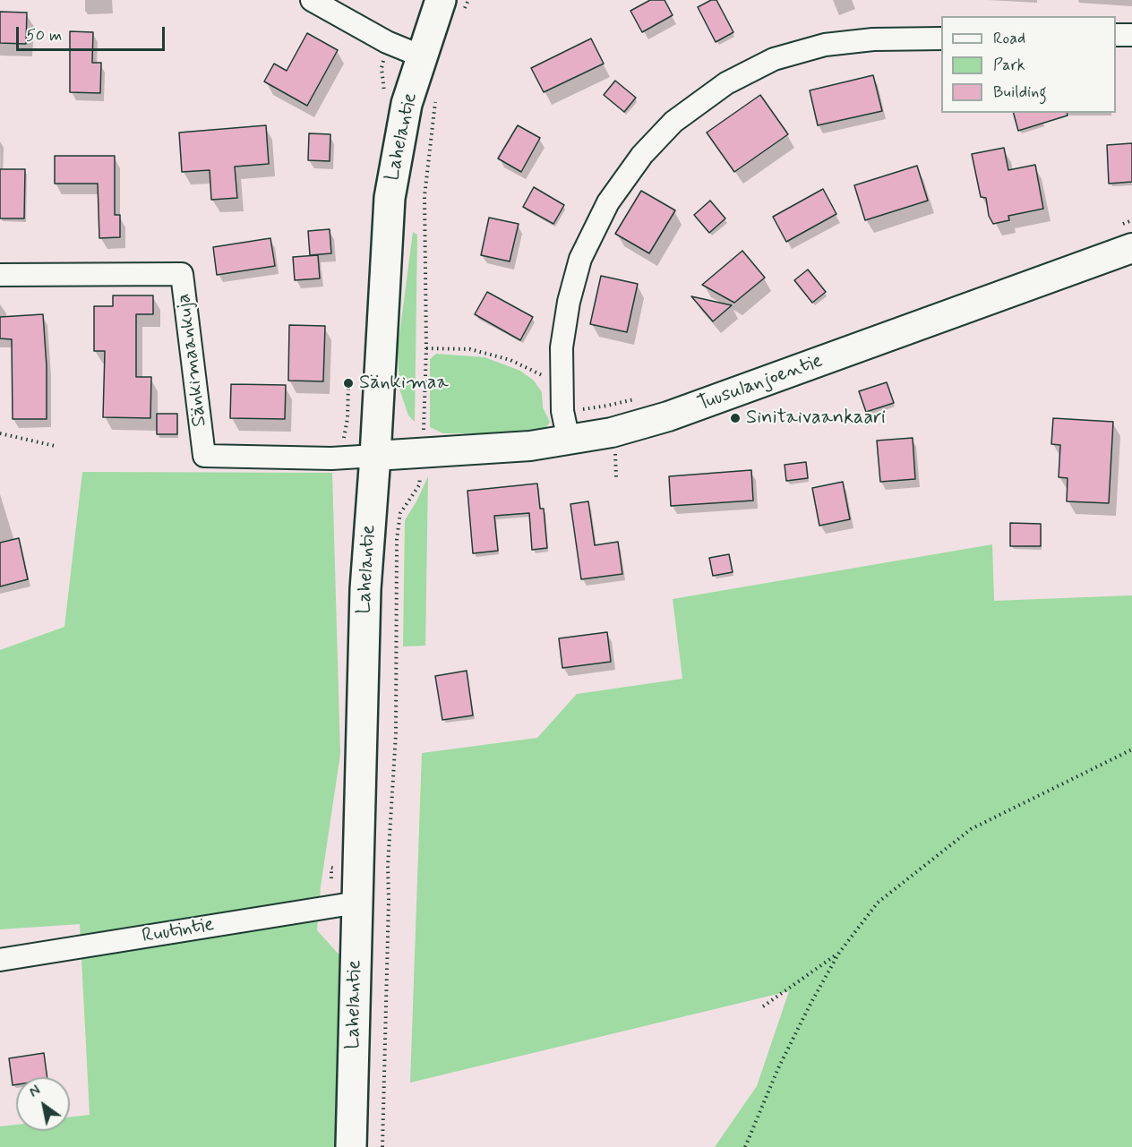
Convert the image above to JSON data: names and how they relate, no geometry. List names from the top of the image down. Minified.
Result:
{"streets":{"main road":["Lahelantie"],"street":["Sänkimaankuja","Tuusulanjoentie","Ruutintie"]},"crossings":[["Lahelantie","Sänkimaankuja"],["Lahelantie","Tuusulanjoentie"],["Lahelantie","Ruutintie"],["Sänkimaankuja","Tuusulanjoentie"]],"places":["Sänkimaa","Sinitaivaankaari"],"legend":["Road","Park","Building"],"scale_bar":"50 m","north":"top left"}
